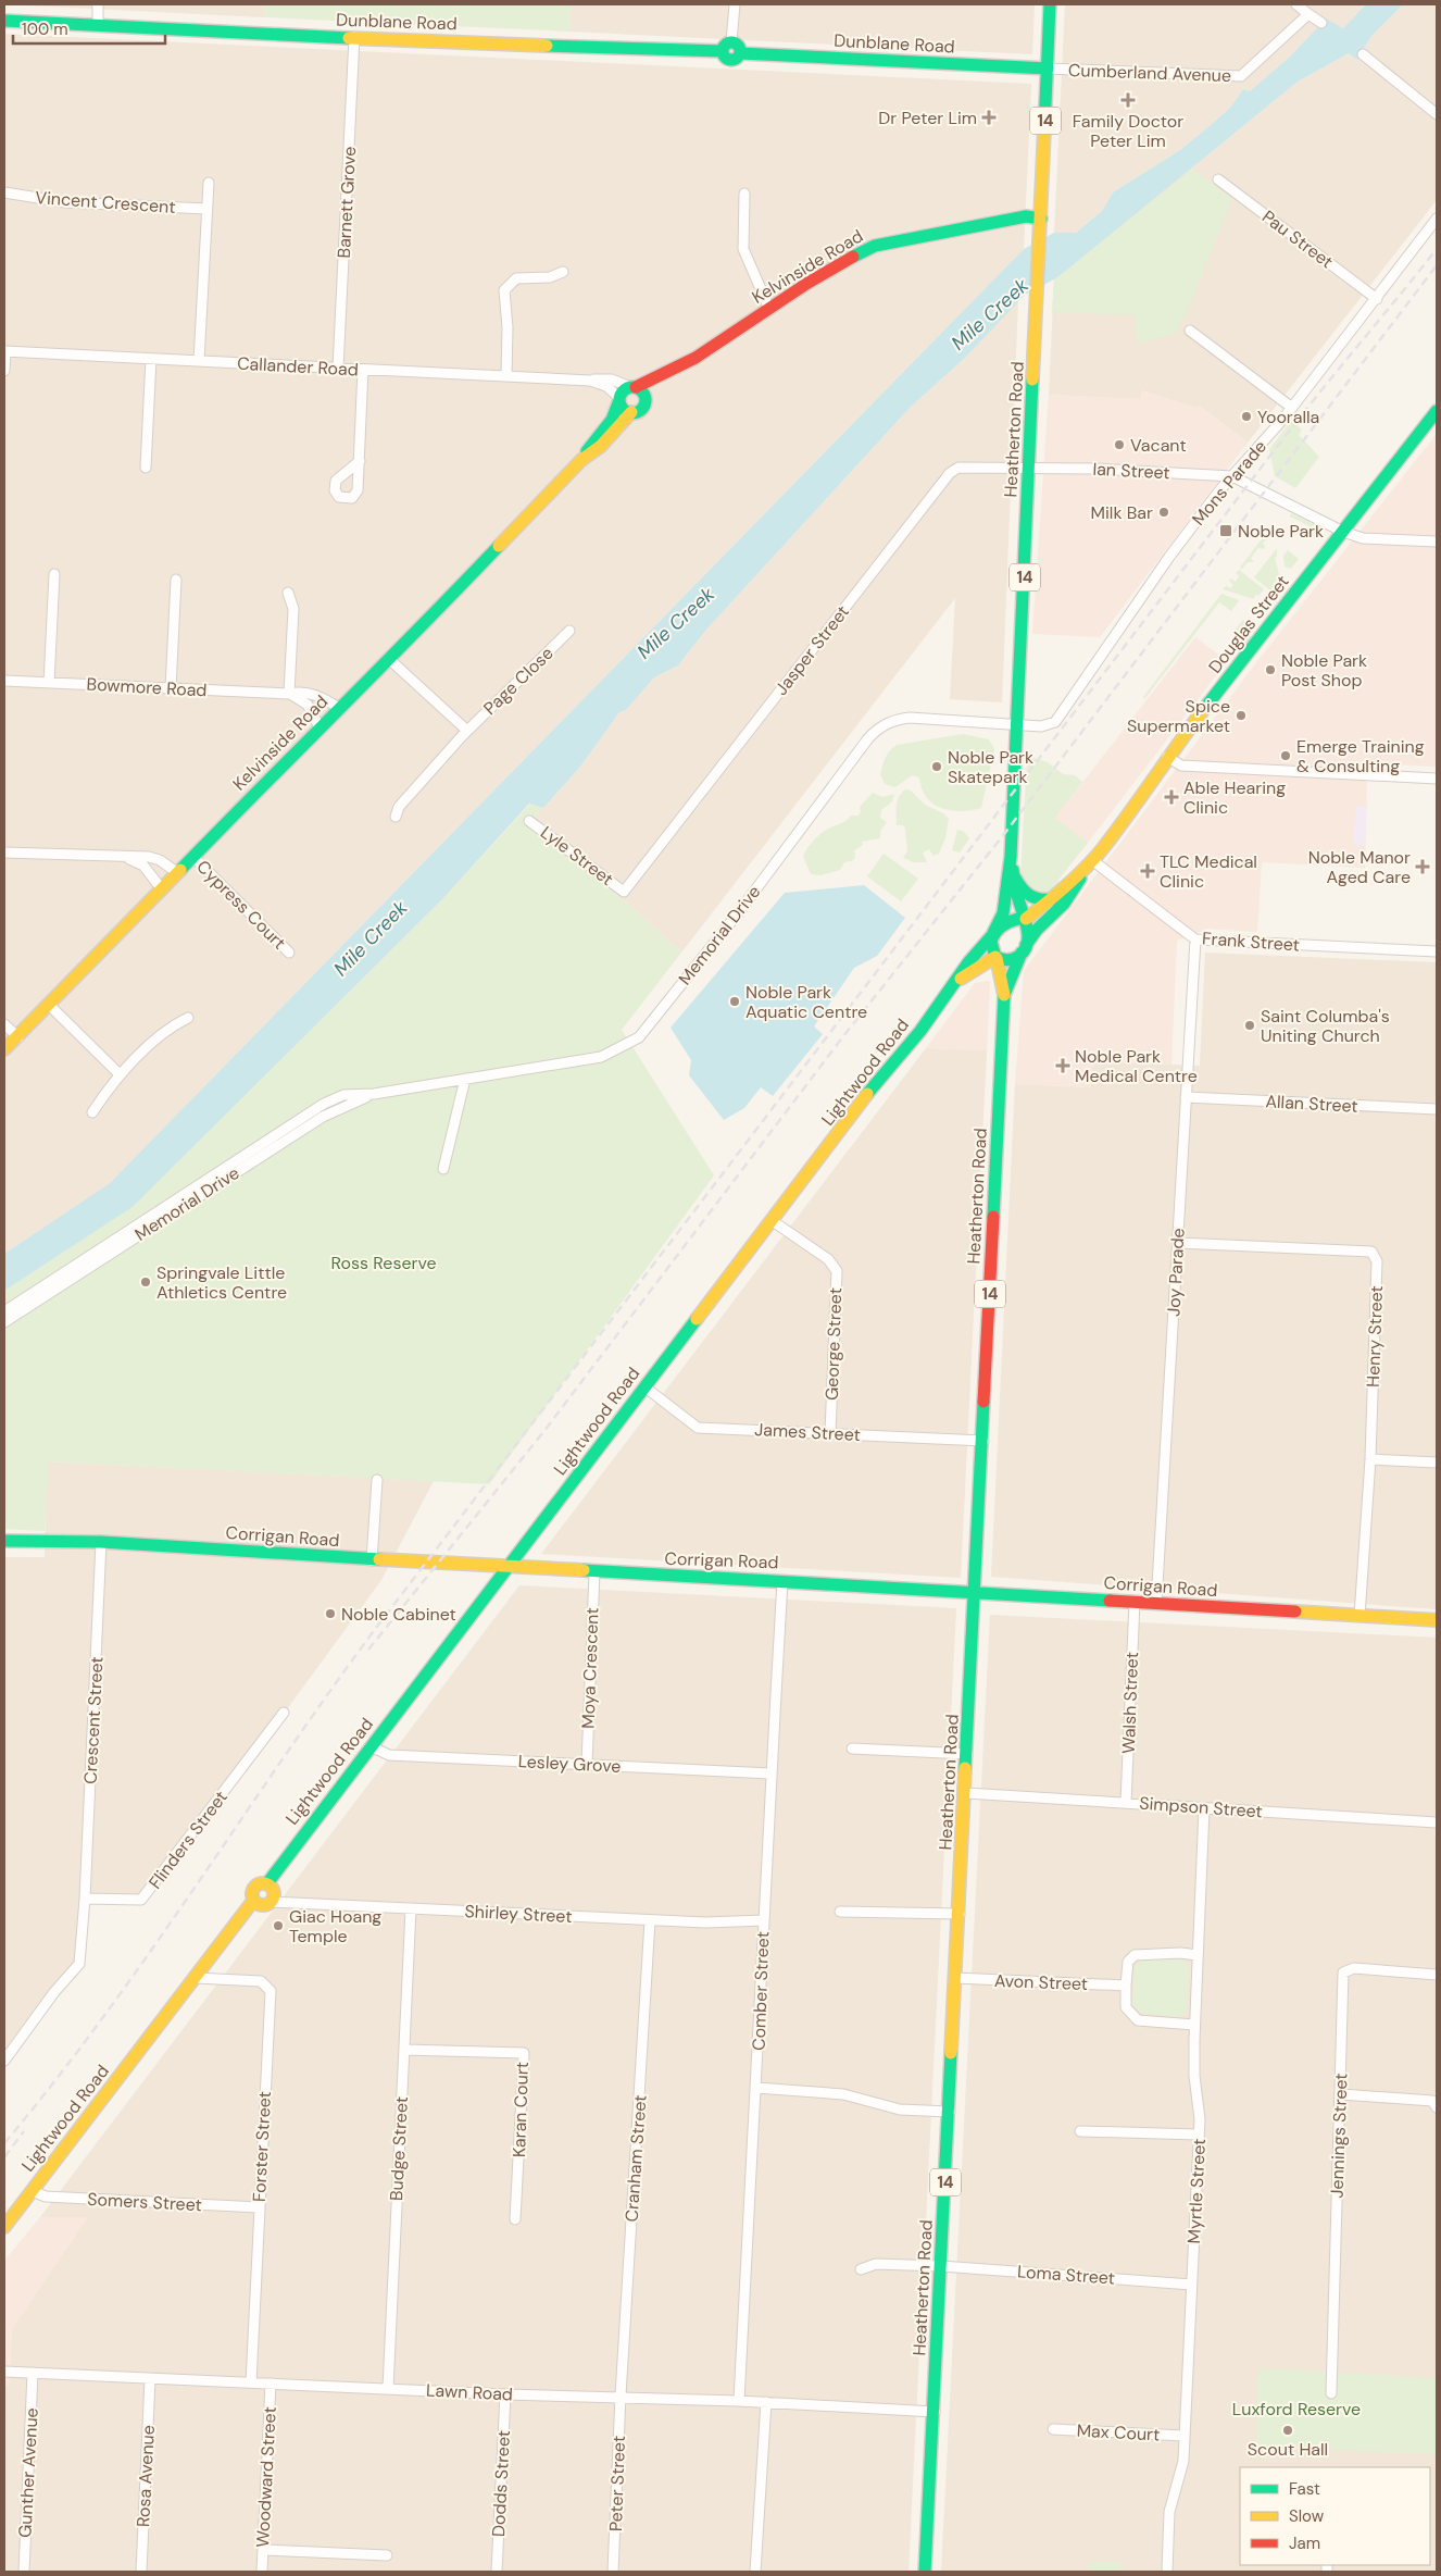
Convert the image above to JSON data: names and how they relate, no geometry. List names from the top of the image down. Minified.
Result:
{"streets":{"main road":["Dunblane Road","14","Kelvinside Road","Heatherton Road","Douglas Street","Lightwood Road","Corrigan Road"],"street":["Cumberland Avenue","Vincent Crescent","Barnett Grove","Pau Street","Callander Road","Ian Street","Mons Parade","Jasper Street","Page Close","Bowmore Road","Lyle Street","Cypress Court","Memorial Drive","Frank Street","Allan Street","Joy Parade","Henry Street","George Street","James Street","Moya Crescent","Walsh Street","Crescent Street","Lesley Grove","Simpson Street","Flinders Street","Shirley Street","Avon Street","Comber Street","Karan Court","Jennings Street","Forster Street","Budge Street","Cranham Street","Myrtle Street","Somers Street","Loma Street","Lawn Road","Max Court","Gunther Avenue","Rosa Avenue","Woodward Street","Dodds Street","Peter Street"]},"crossings":[["Dunblane Road","Cumberland Avenue"],["Dunblane Road","Barnett Grove"],["Dunblane Road","Heatherton Road"],["Cumberland Avenue","Heatherton Road"],["14","Heatherton Road"],["14","Douglas Street"],["14","Lightwood Road"],["Barnett Grove","Callander Road"],["Pau Street","Mons Parade"],["Kelvinside Road","Callander Road"],["Kelvinside Road","Heatherton Road"],["Kelvinside Road","Bowmore Road"],["Kelvinside Road","Cypress Court"],["Heatherton Road","Ian Street"],["Heatherton Road","Mons Parade"],["Heatherton Road","Douglas Street"],["Heatherton Road","Jasper Street"],["Heatherton Road","Memorial Drive"],["Heatherton Road","Lightwood Road"],["Heatherton Road","James Street"],["Heatherton Road","Corrigan Road"],["Heatherton Road","Simpson Street"],["Heatherton Road","Avon Street"],["Heatherton Road","Loma Street"],["Heatherton Road","Lawn Road"],["Ian Street","Mons Parade"],["Ian Street","Jasper Street"],["Mons Parade","Memorial Drive"],["Douglas Street","Frank Street"],["Douglas Street","Lightwood Road"],["Jasper Street","Lyle Street"],["Frank Street","Joy Parade"],["Lightwood Road","George Street"],["Lightwood Road","James Street"],["Lightwood Road","Corrigan Road"],["Lightwood Road","Lesley Grove"],["Lightwood Road","Shirley Street"],["Lightwood Road","Forster Street"],["Lightwood Road","Somers Street"],["Allan Street","Joy Parade"],["Joy Parade","Henry Street"],["Joy Parade","Corrigan Road"],["Henry Street","Corrigan Road"],["George Street","James Street"],["Corrigan Road","Moya Crescent"],["Corrigan Road","Walsh Street"],["Corrigan Road","Crescent Street"],["Corrigan Road","Comber Street"],["Moya Crescent","Lesley Grove"],["Walsh Street","Simpson Street"],["Crescent Street","Flinders Street"],["Lesley Grove","Comber Street"],["Simpson Street","Myrtle Street"],["Shirley Street","Comber Street"],["Shirley Street","Budge Street"],["Shirley Street","Cranham Street"],["Comber Street","Lawn Road"],["Karan Court","Budge Street"],["Forster Street","Somers Street"],["Forster Street","Lawn Road"],["Budge Street","Lawn Road"],["Cranham Street","Lawn Road"],["Cranham Street","Peter Street"],["Myrtle Street","Loma Street"],["Myrtle Street","Max Court"],["Lawn Road","Gunther Avenue"],["Lawn Road","Rosa Avenue"],["Lawn Road","Woodward Street"],["Lawn Road","Dodds Street"],["Lawn Road","Peter Street"]],"water":["Mile Creek"],"parks":["Ross Reserve","Luxford Reserve"],"places":{"health":["Family Doctor Peter Lim","Dr Peter Lim","Able Hearing Clinic","Noble Manor Aged Care","TLC Medical Clinic","Noble Park Medical Centre"],"other":["Yooralla","Vacant","Milk Bar","Noble Park Post Shop","Spice Supermarket","Emerge Training & Consulting","Noble Park Skatepark","Noble Park Aquatic Centre","Saint Columba's Uniting Church","Springvale Little Athletics Centre","Noble Cabinet","Giac Hoang Temple","Scout Hall"],"transit":["Noble Park"]},"legend":["Fast","Slow","Jam"],"scale_bar":"100 m"}
